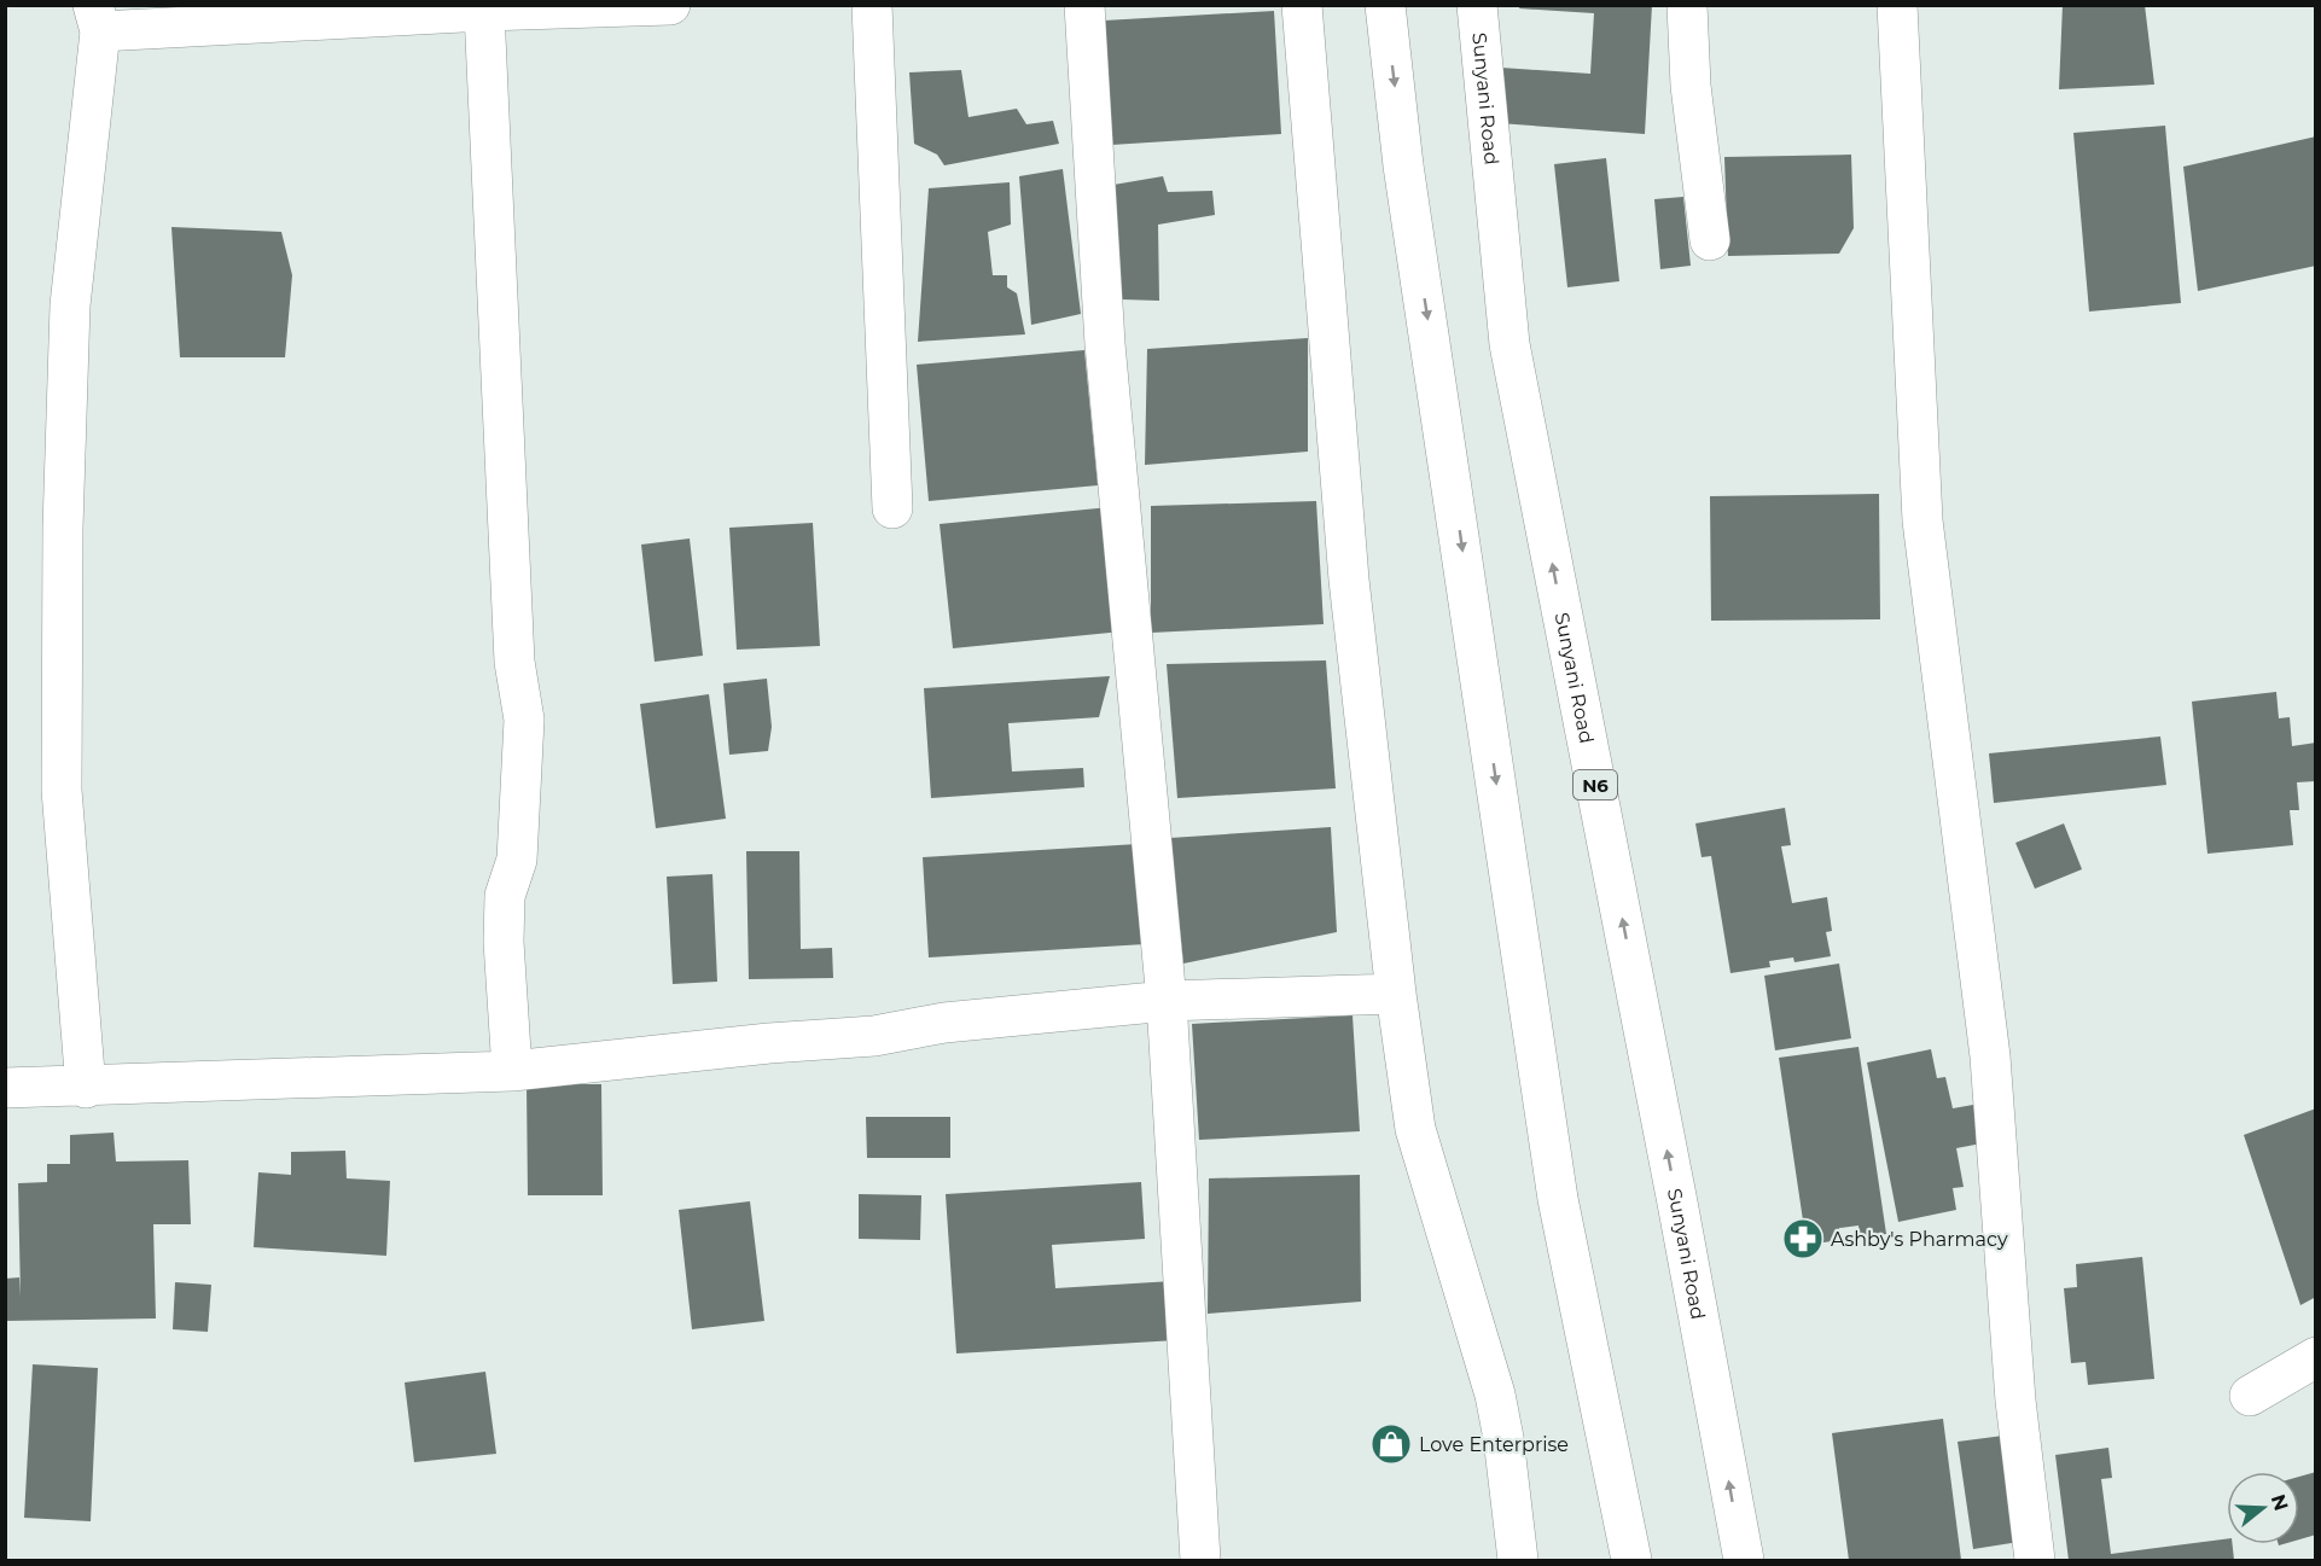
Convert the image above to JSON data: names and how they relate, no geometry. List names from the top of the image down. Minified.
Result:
{"streets":{"street":["Sunyani Road","N6"]},"places":{"pharmacy":["Ashby's Pharmacy"],"shop":["Love Enterprise"]},"north":"right"}
